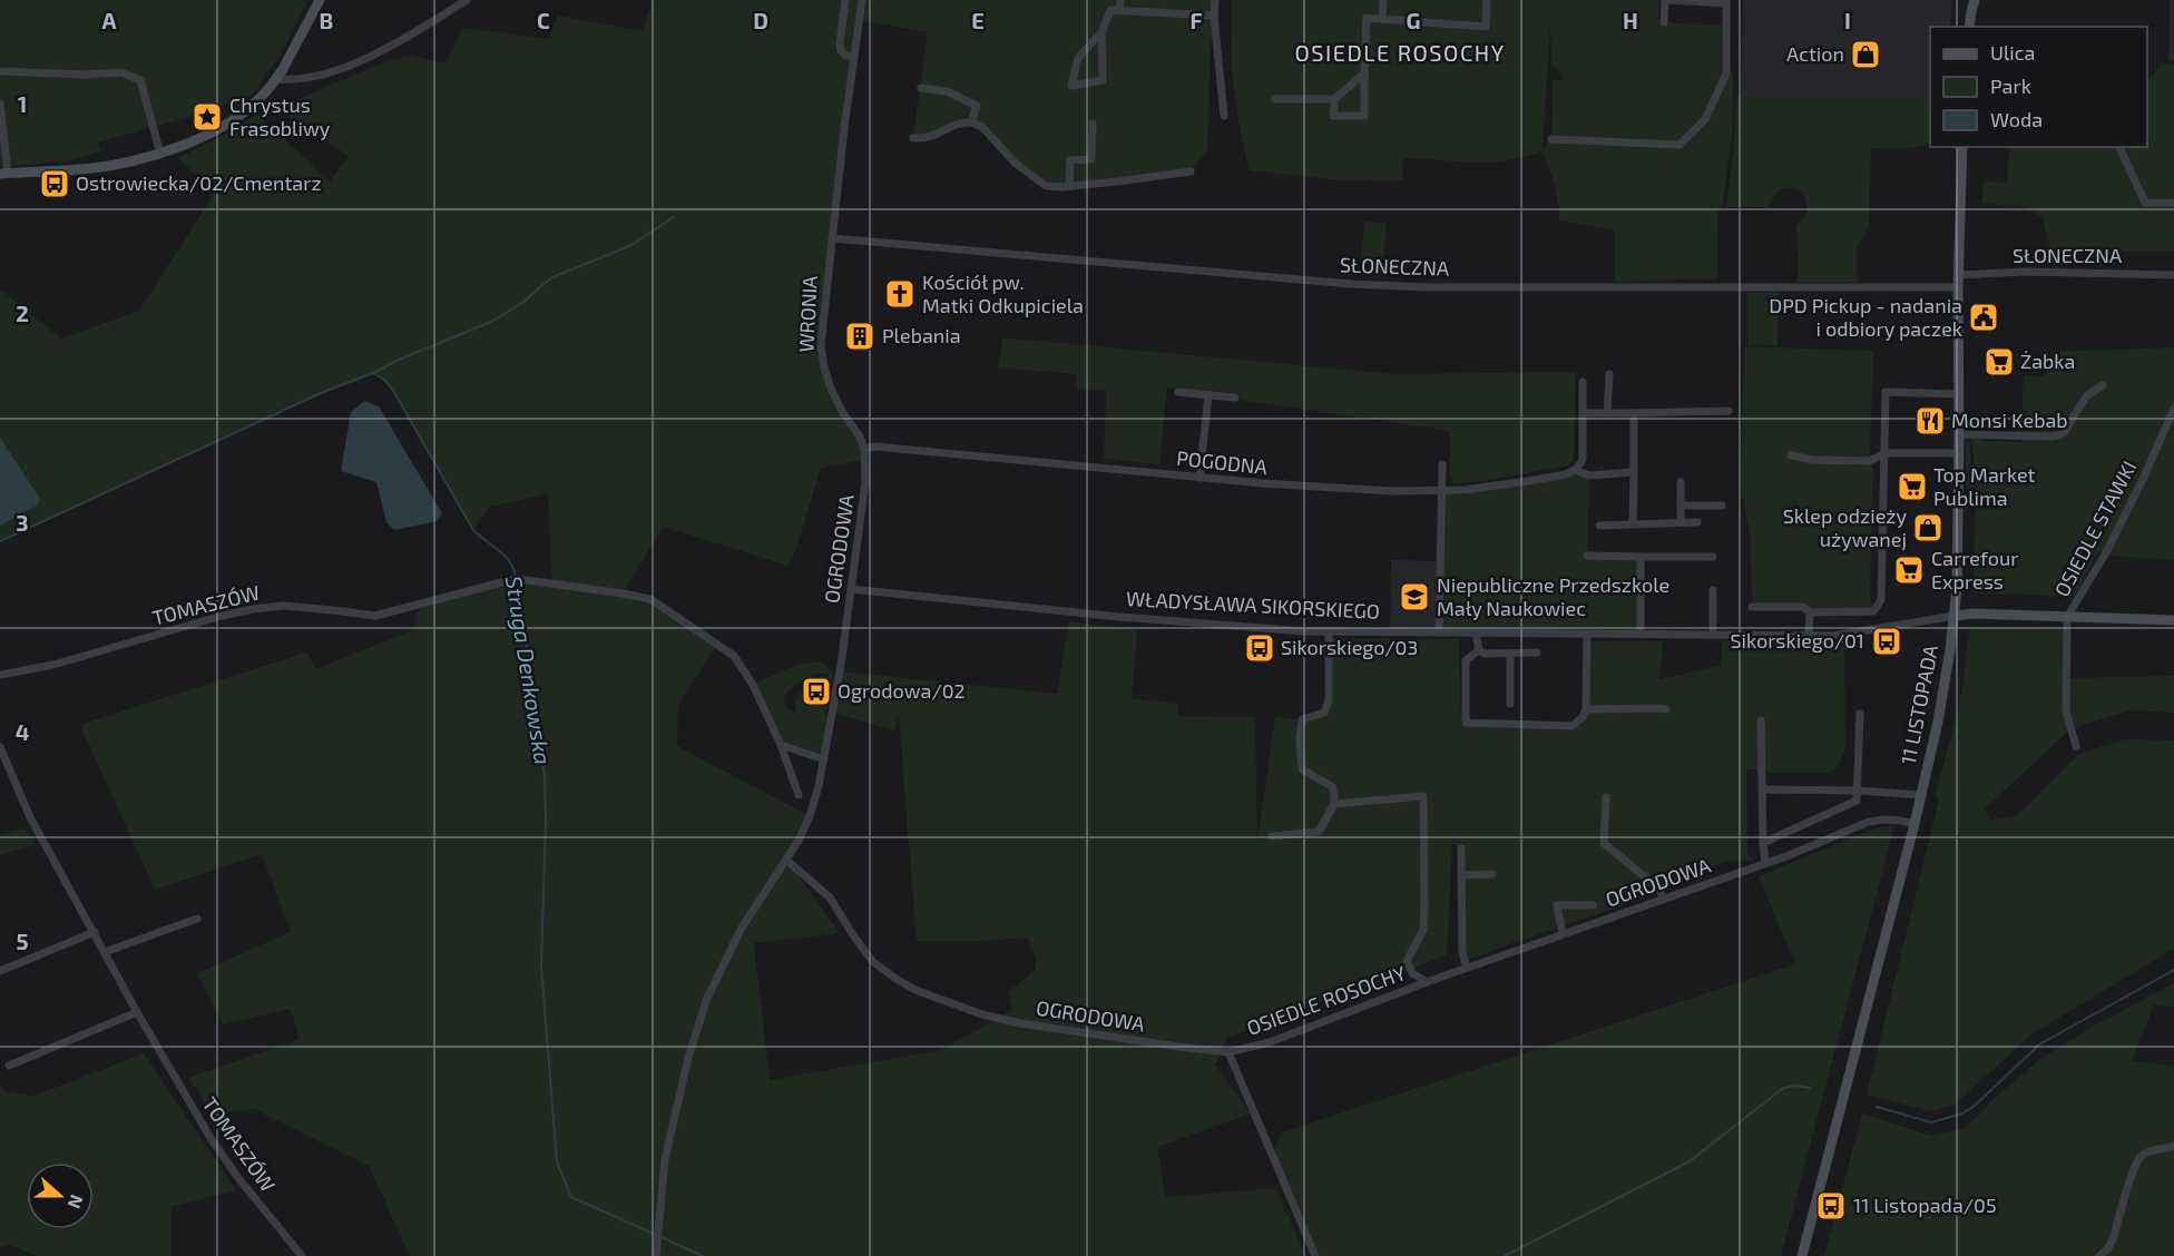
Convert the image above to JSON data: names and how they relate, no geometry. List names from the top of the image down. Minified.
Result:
{"streets":{"street":["SŁONECZNA","WRONIA","POGODNA","OSIEDLE STAWKI","OGRODOWA","TOMASZÓW","WŁADYSŁAWA SIKORSKIEGO","11 LISTOPADA","OSIEDLE ROSOCHY"]},"crossings":[["SŁONECZNA","WRONIA"],["SŁONECZNA","11 LISTOPADA"],["WRONIA","POGODNA"],["WRONIA","OGRODOWA"],["OSIEDLE STAWKI","WŁADYSŁAWA SIKORSKIEGO"],["OGRODOWA","WŁADYSŁAWA SIKORSKIEGO"],["OGRODOWA","11 LISTOPADA"],["OGRODOWA","OSIEDLE ROSOCHY"],["WŁADYSŁAWA SIKORSKIEGO","11 LISTOPADA"]],"districts":["OSIEDLE ROSOCHY"],"water":["Struga Denkowska"],"places":{"shop":["Action","Sklep odzieży używanej"],"place":["Chrystus Frasobliwy"],"bus stop":["Ostrowiecka/02/Cmentarz","Sikorskiego/01","Sikorskiego/03","Ogrodowa/02","11 Listopada/05"],"church":["Kościół pw. Matki Odkupiciela"],"public building":["DPD Pickup - nadania i odbiory paczek"],"building":["Plebania"],"supermarket":["Żabka","Top Market Publima","Carrefour Express"],"restaurant":["Monsi Kebab"],"school or university":["Niepubliczne Przedszkole Mały Naukowiec"]},"legend":["Ulica","Park","Woda"],"north":"right","grid":{"columns":["A","B","C","D","E","F","G","H","I"],"rows":["1","2","3","4","5"]}}
